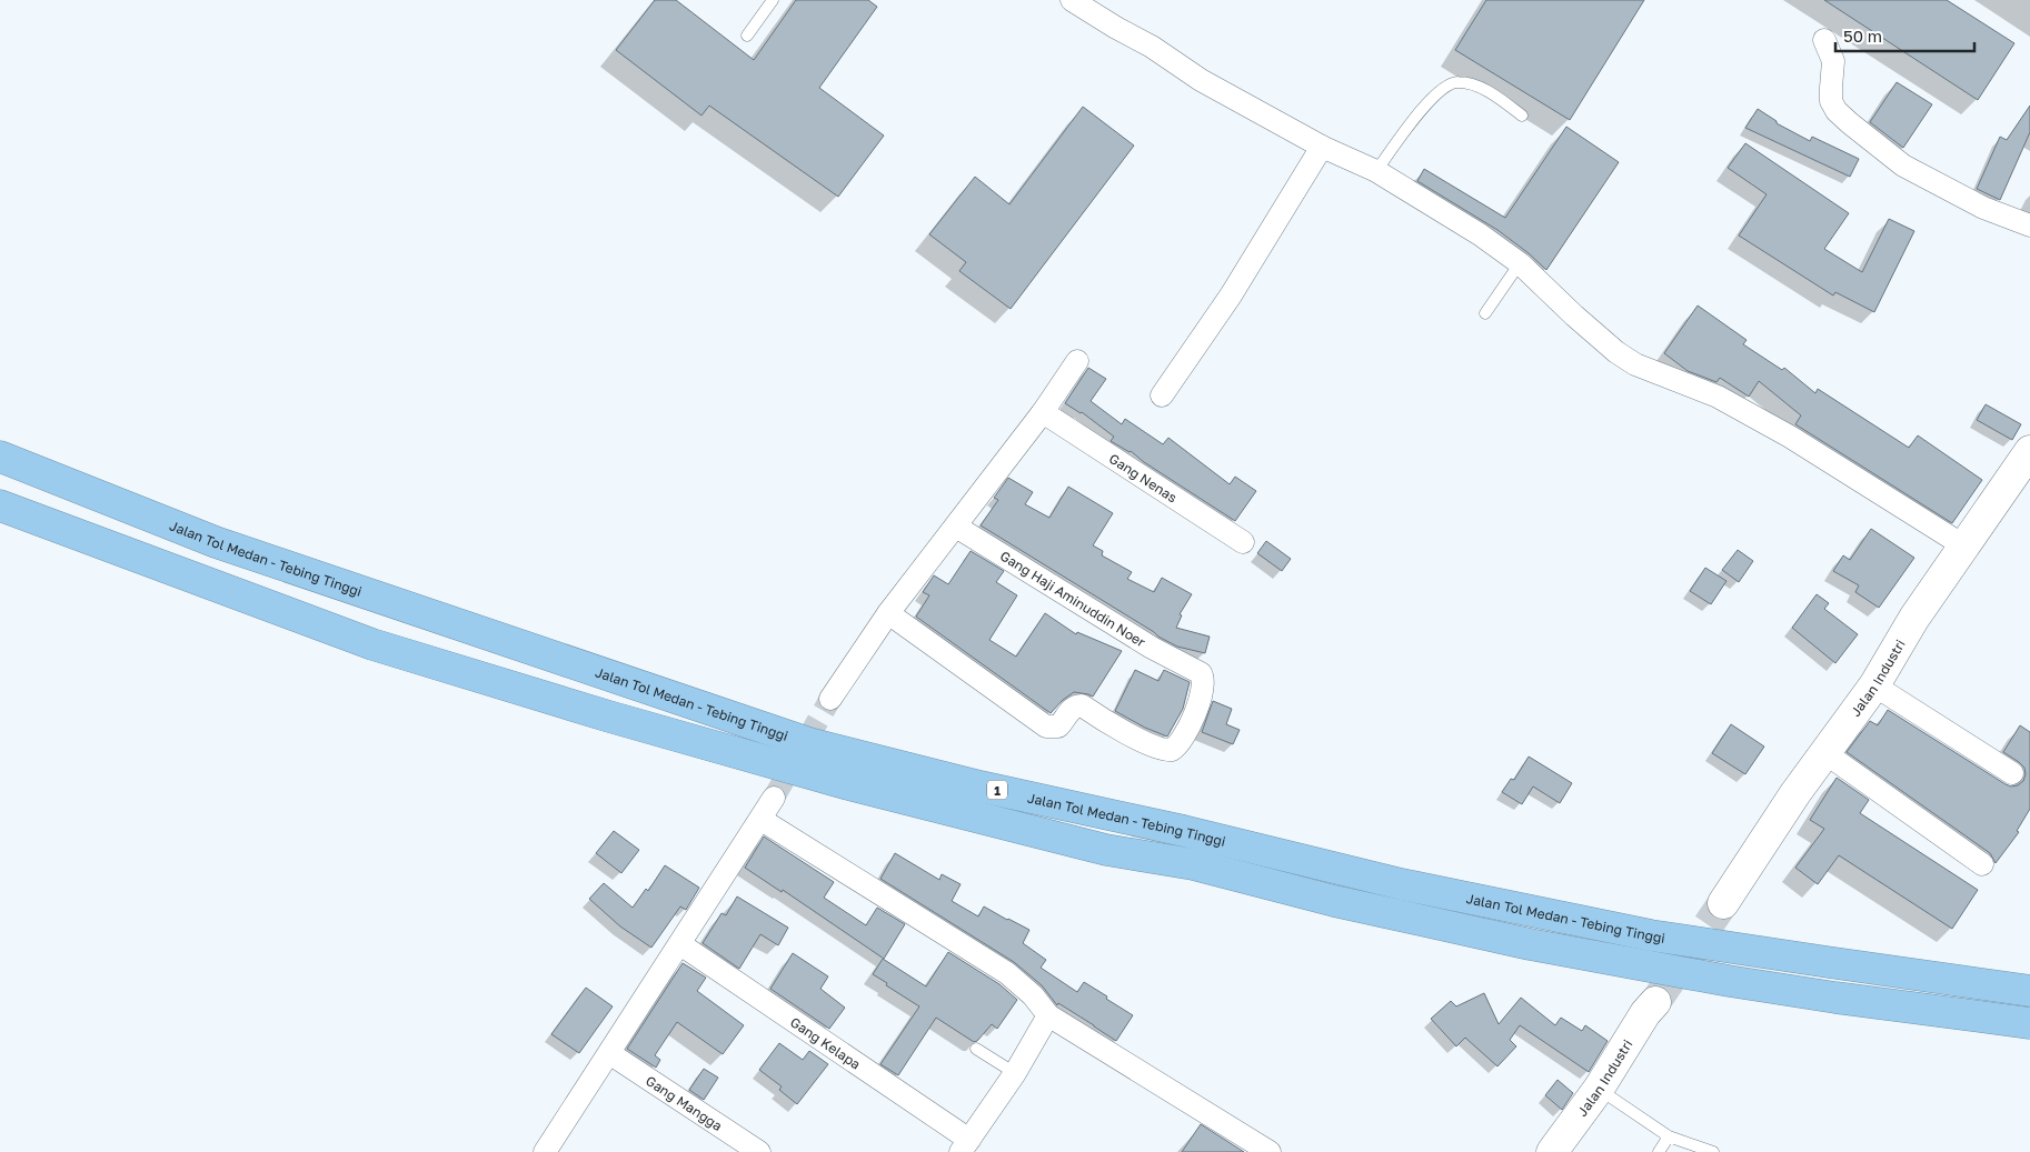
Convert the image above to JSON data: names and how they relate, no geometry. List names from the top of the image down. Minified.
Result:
{"streets":{"highway":["Jalan Tol Medan - Tebing Tinggi","1"],"street":["Gang Nenas","Gang Haji Aminuddin Noer","Jalan Industri","Gang Kelapa","Gang Mangga"]},"scale_bar":"50 m"}
